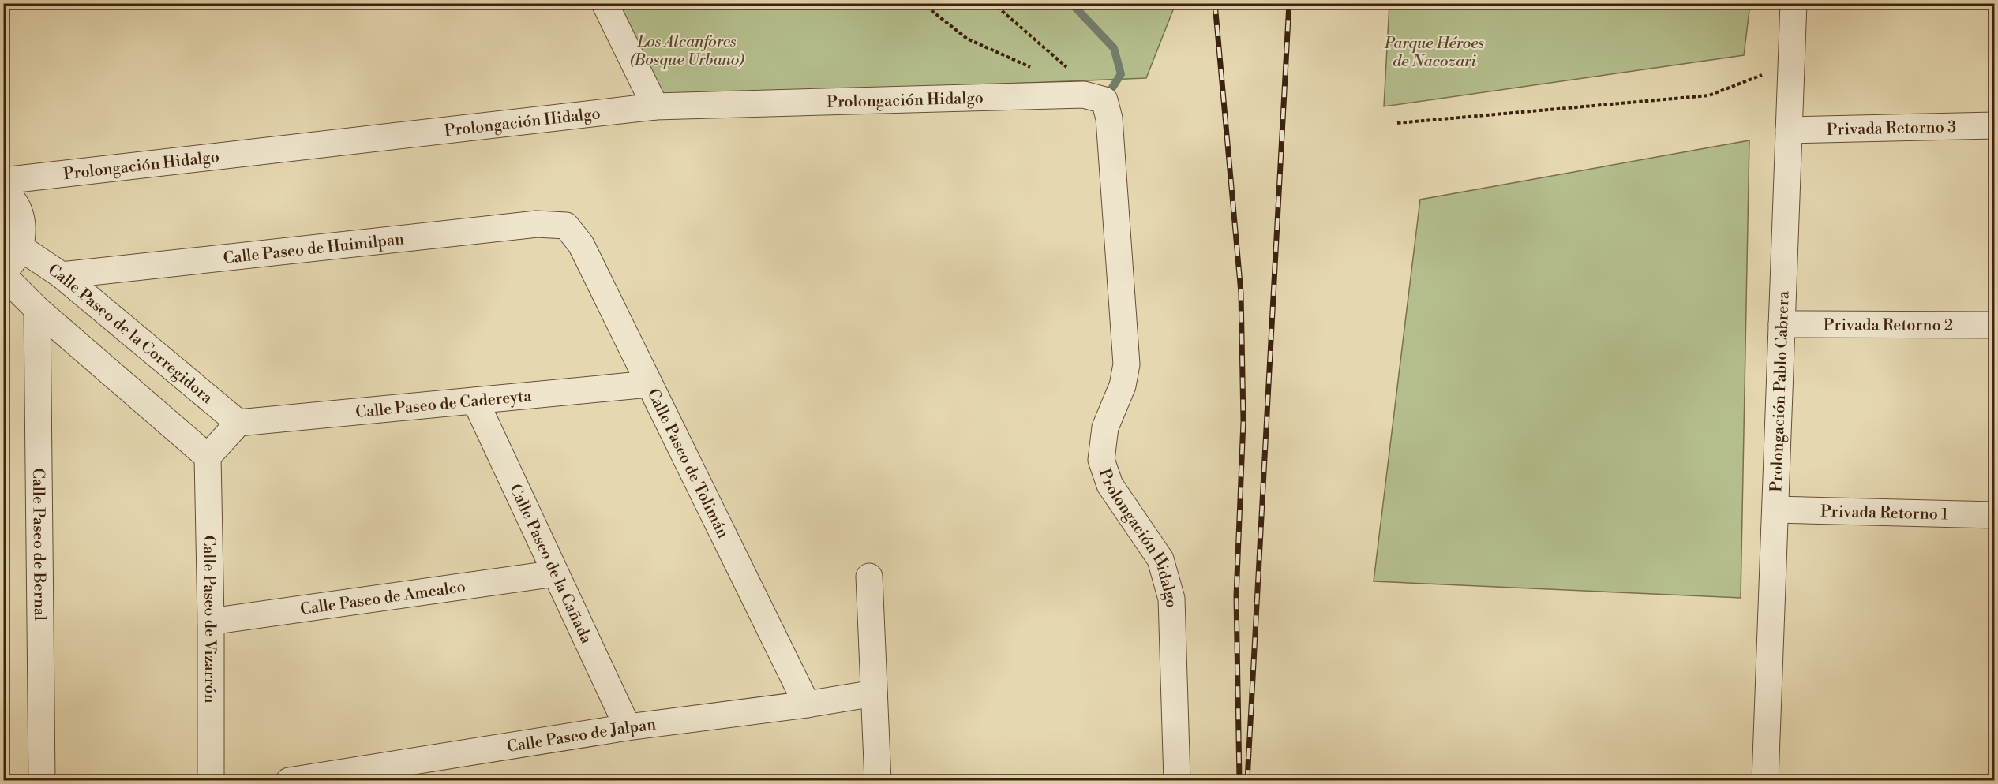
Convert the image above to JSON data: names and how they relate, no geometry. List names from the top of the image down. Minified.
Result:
{"streets":{"street":["Prolongación Hidalgo","Privada Retorno 3","Calle Paseo de Huimilpan","Privada Retorno 2","Calle Paseo de la Corregidora","Prolongación Pablo Cabrera","Calle Paseo de Cadereyta","Calle Paseo de Tolimán","Privada Retorno 1","Calle Paseo de Bernal","Calle Paseo de la Cañada","Calle Paseo de Amealco","Calle Paseo de Vizarrón","Calle Paseo de Jalpan"]},"crossings":[["Privada Retorno 3","Prolongación Pablo Cabrera"],["Calle Paseo de Huimilpan","Calle Paseo de la Corregidora"],["Calle Paseo de Huimilpan","Calle Paseo de Tolimán"],["Privada Retorno 2","Prolongación Pablo Cabrera"],["Calle Paseo de la Corregidora","Calle Paseo de Cadereyta"],["Prolongación Pablo Cabrera","Privada Retorno 1"],["Calle Paseo de Cadereyta","Calle Paseo de Tolimán"],["Calle Paseo de Cadereyta","Calle Paseo de la Cañada"],["Calle Paseo de Tolimán","Calle Paseo de Jalpan"],["Calle Paseo de la Cañada","Calle Paseo de Amealco"],["Calle Paseo de la Cañada","Calle Paseo de Jalpan"],["Calle Paseo de Amealco","Calle Paseo de Vizarrón"]],"parks":["Los Alcanfores (Bosque Urbano)","Parque Héroes de Nacozari"]}
